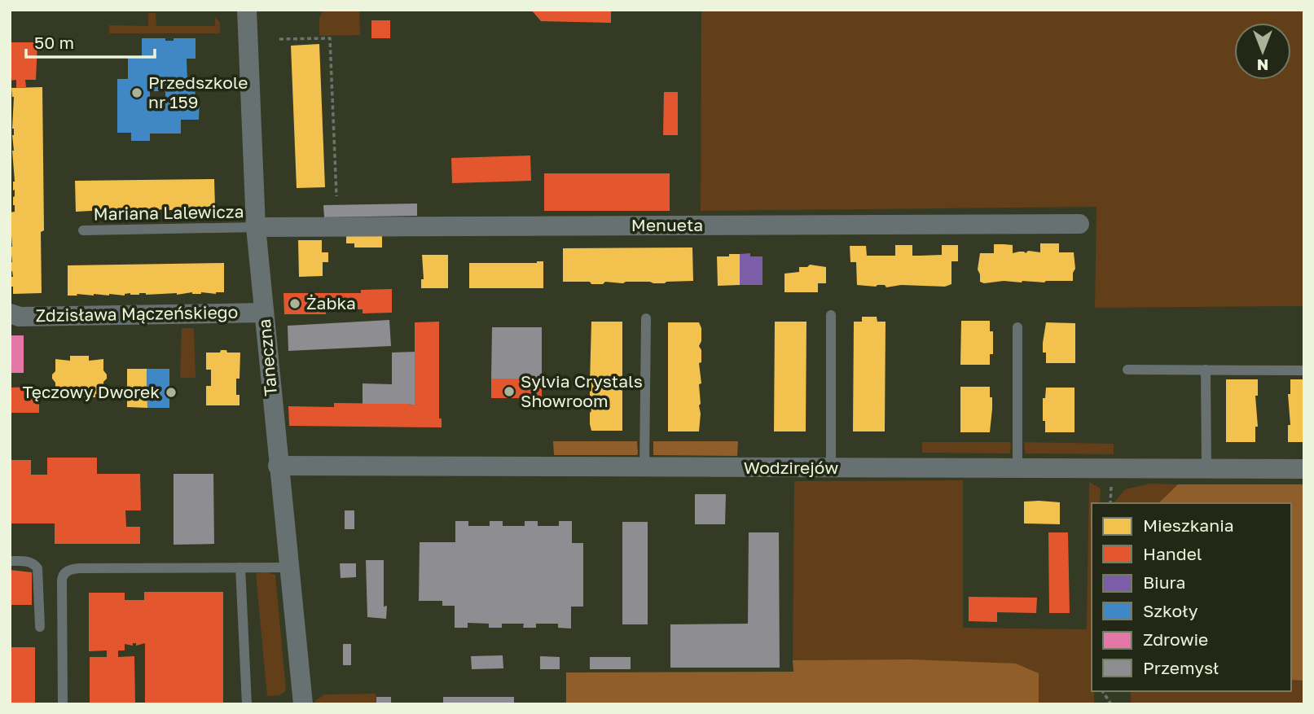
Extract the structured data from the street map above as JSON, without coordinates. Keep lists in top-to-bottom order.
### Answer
{
  "streets": {
    "street": [
      "Menueta",
      "Zdzisława Mączeńskiego",
      "Taneczna",
      "Wodzirejów"
    ],
    "lane": ["Mariana Lalewicza"]
  },
  "crossings": [
    ["Mariana Lalewicza", "Menueta"],
    ["Mariana Lalewicza", "Taneczna"],
    ["Menueta", "Taneczna"],
    ["Zdzisława Mączeńskiego", "Taneczna"],
    ["Taneczna", "Wodzirejów"]
  ],
  "places": [
    "Przedszkole nr 159",
    "Żabka",
    "Sylvia Crystals Showroom",
    "Tęczowy Dworek"
  ],
  "legend": [
    "Mieszkania",
    "Handel",
    "Biura",
    "Szkoły",
    "Zdrowie",
    "Przemysł"
  ],
  "scale_bar": "50 m",
  "north": "bottom"
}
